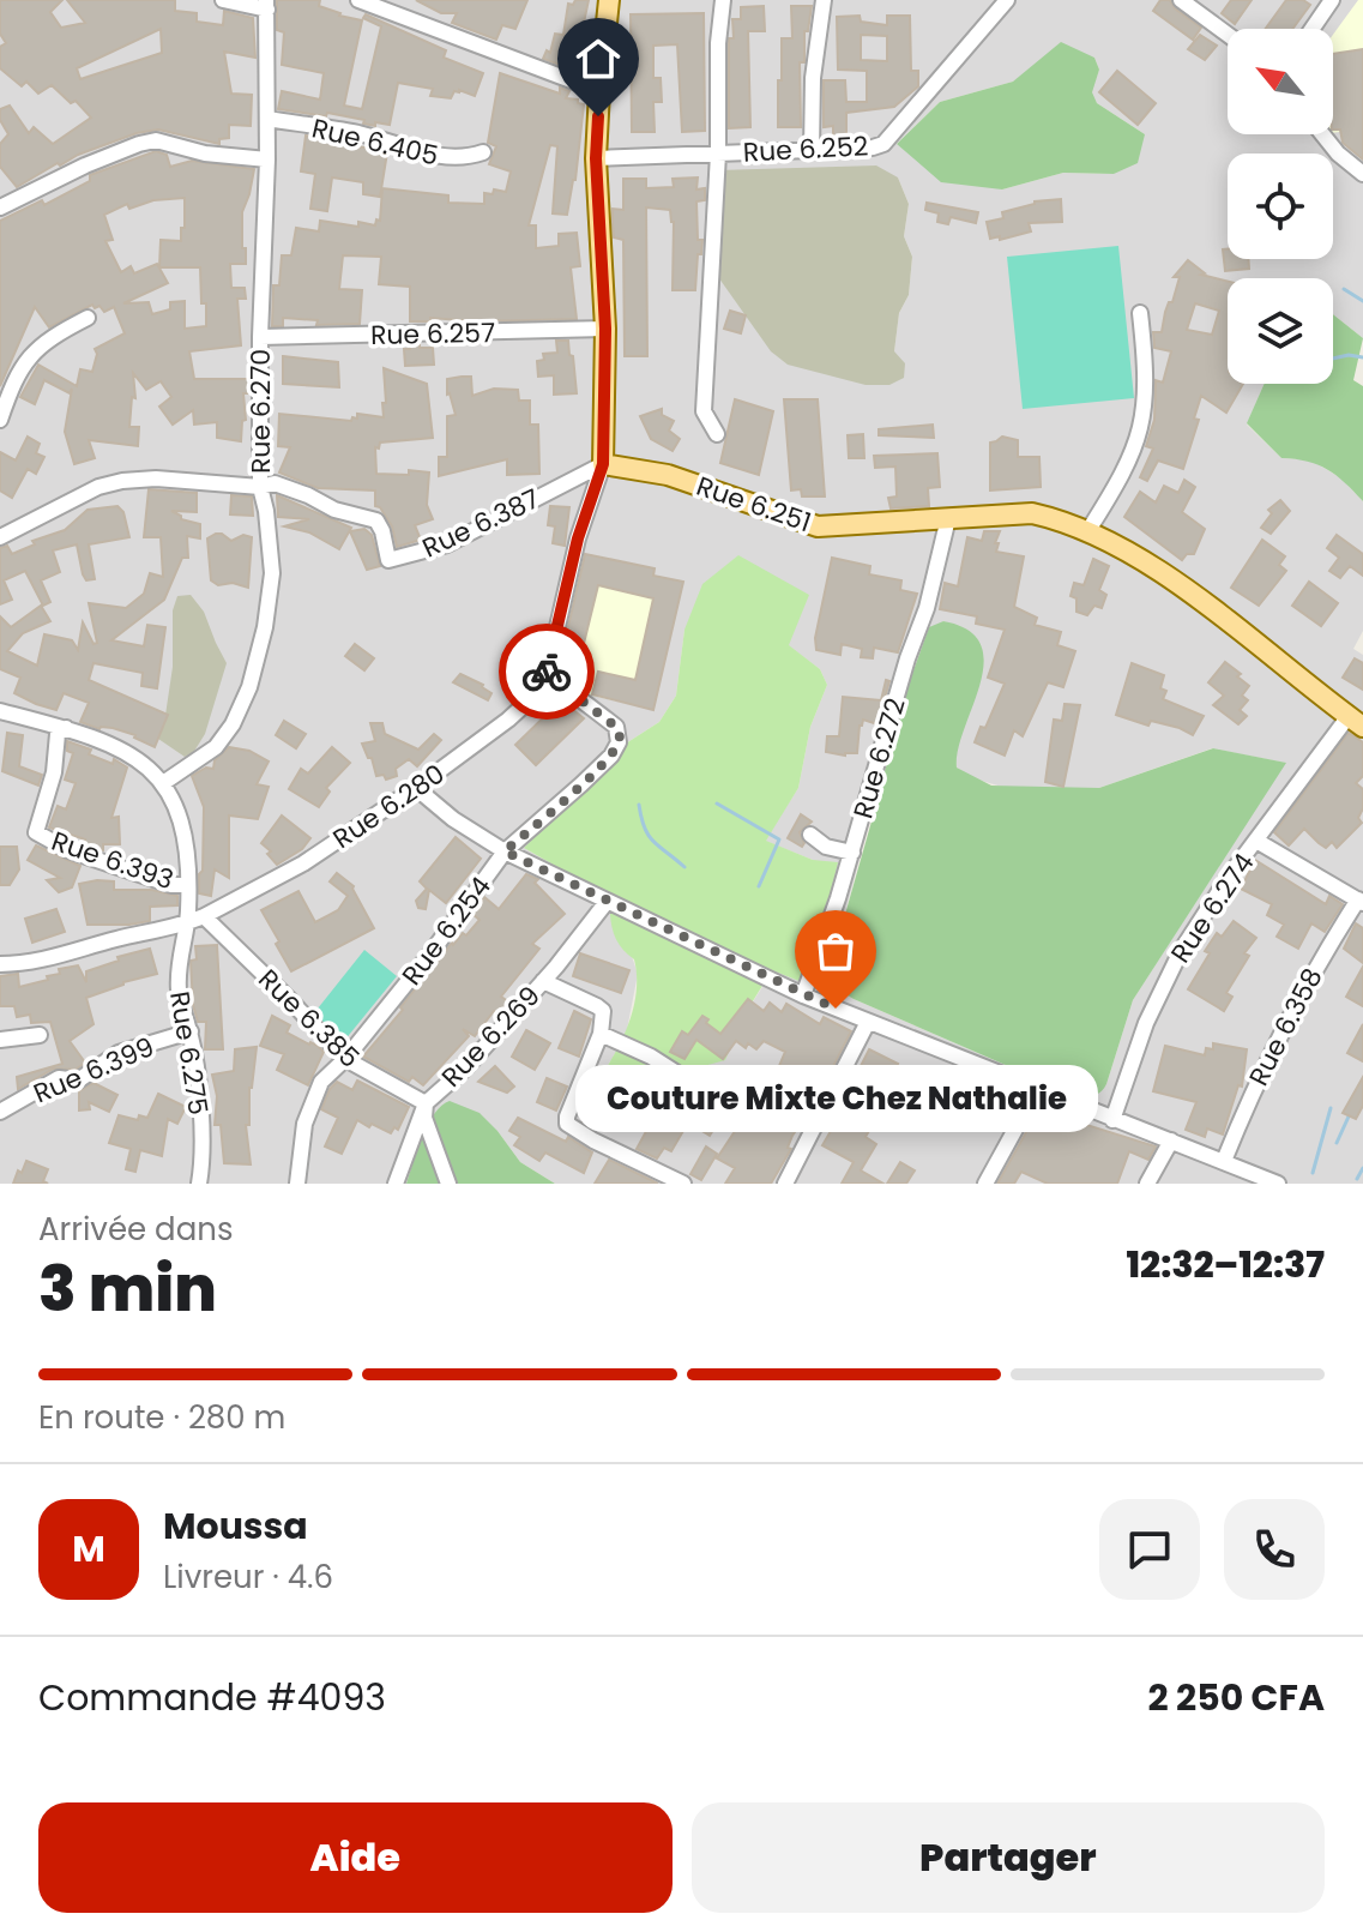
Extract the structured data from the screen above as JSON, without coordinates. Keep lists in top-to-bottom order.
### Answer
{
  "streets": {
    "main road": ["Rue 6.251"],
    "street": [
      "Rue 6.405",
      "Rue 6.252",
      "Rue 6.257",
      "Rue 6.270",
      "Rue 6.387",
      "Rue 6.272",
      "Rue 6.280",
      "Rue 6.393",
      "Rue 6.274",
      "Rue 6.254",
      "Rue 6.385",
      "Rue 6.358",
      "Rue 6.269",
      "Rue 6.275",
      "Rue 6.399"
    ]
  },
  "crossings": [
    ["Rue 6.405", "Rue 6.270"],
    ["Rue 6.257", "Rue 6.270"],
    ["Rue 6.270", "Rue 6.387"],
    ["Rue 6.270", "Rue 6.275"],
    ["Rue 6.251", "Rue 6.387"],
    ["Rue 6.251", "Rue 6.272"],
    ["Rue 6.251", "Rue 6.280"],
    ["Rue 6.251", "Rue 6.274"],
    ["Rue 6.387", "Rue 6.280"],
    ["Rue 6.280", "Rue 6.254"],
    ["Rue 6.280", "Rue 6.385"],
    ["Rue 6.280", "Rue 6.275"],
    ["Rue 6.393", "Rue 6.275"],
    ["Rue 6.254", "Rue 6.385"],
    ["Rue 6.385", "Rue 6.269"],
    ["Rue 6.275", "Rue 6.399"]
  ],
  "places": ["Couture Mixte Chez Nathalie"],
  "north": "top left",
  "page": {
    "bubble": "Couture Mixte Chez Nathalie",
    "heading": ["3 min", "Arrivée dans", "12:32–12:37"],
    "panel": [
      "Moussa",
      "Livreur · 4.6",
      "Commande #4093",
      "2 250 CFA"
    ],
    "bar": "En route · 280 m",
    "round": "M",
    "buttons": ["Aide", "Partager"]
  }
}
